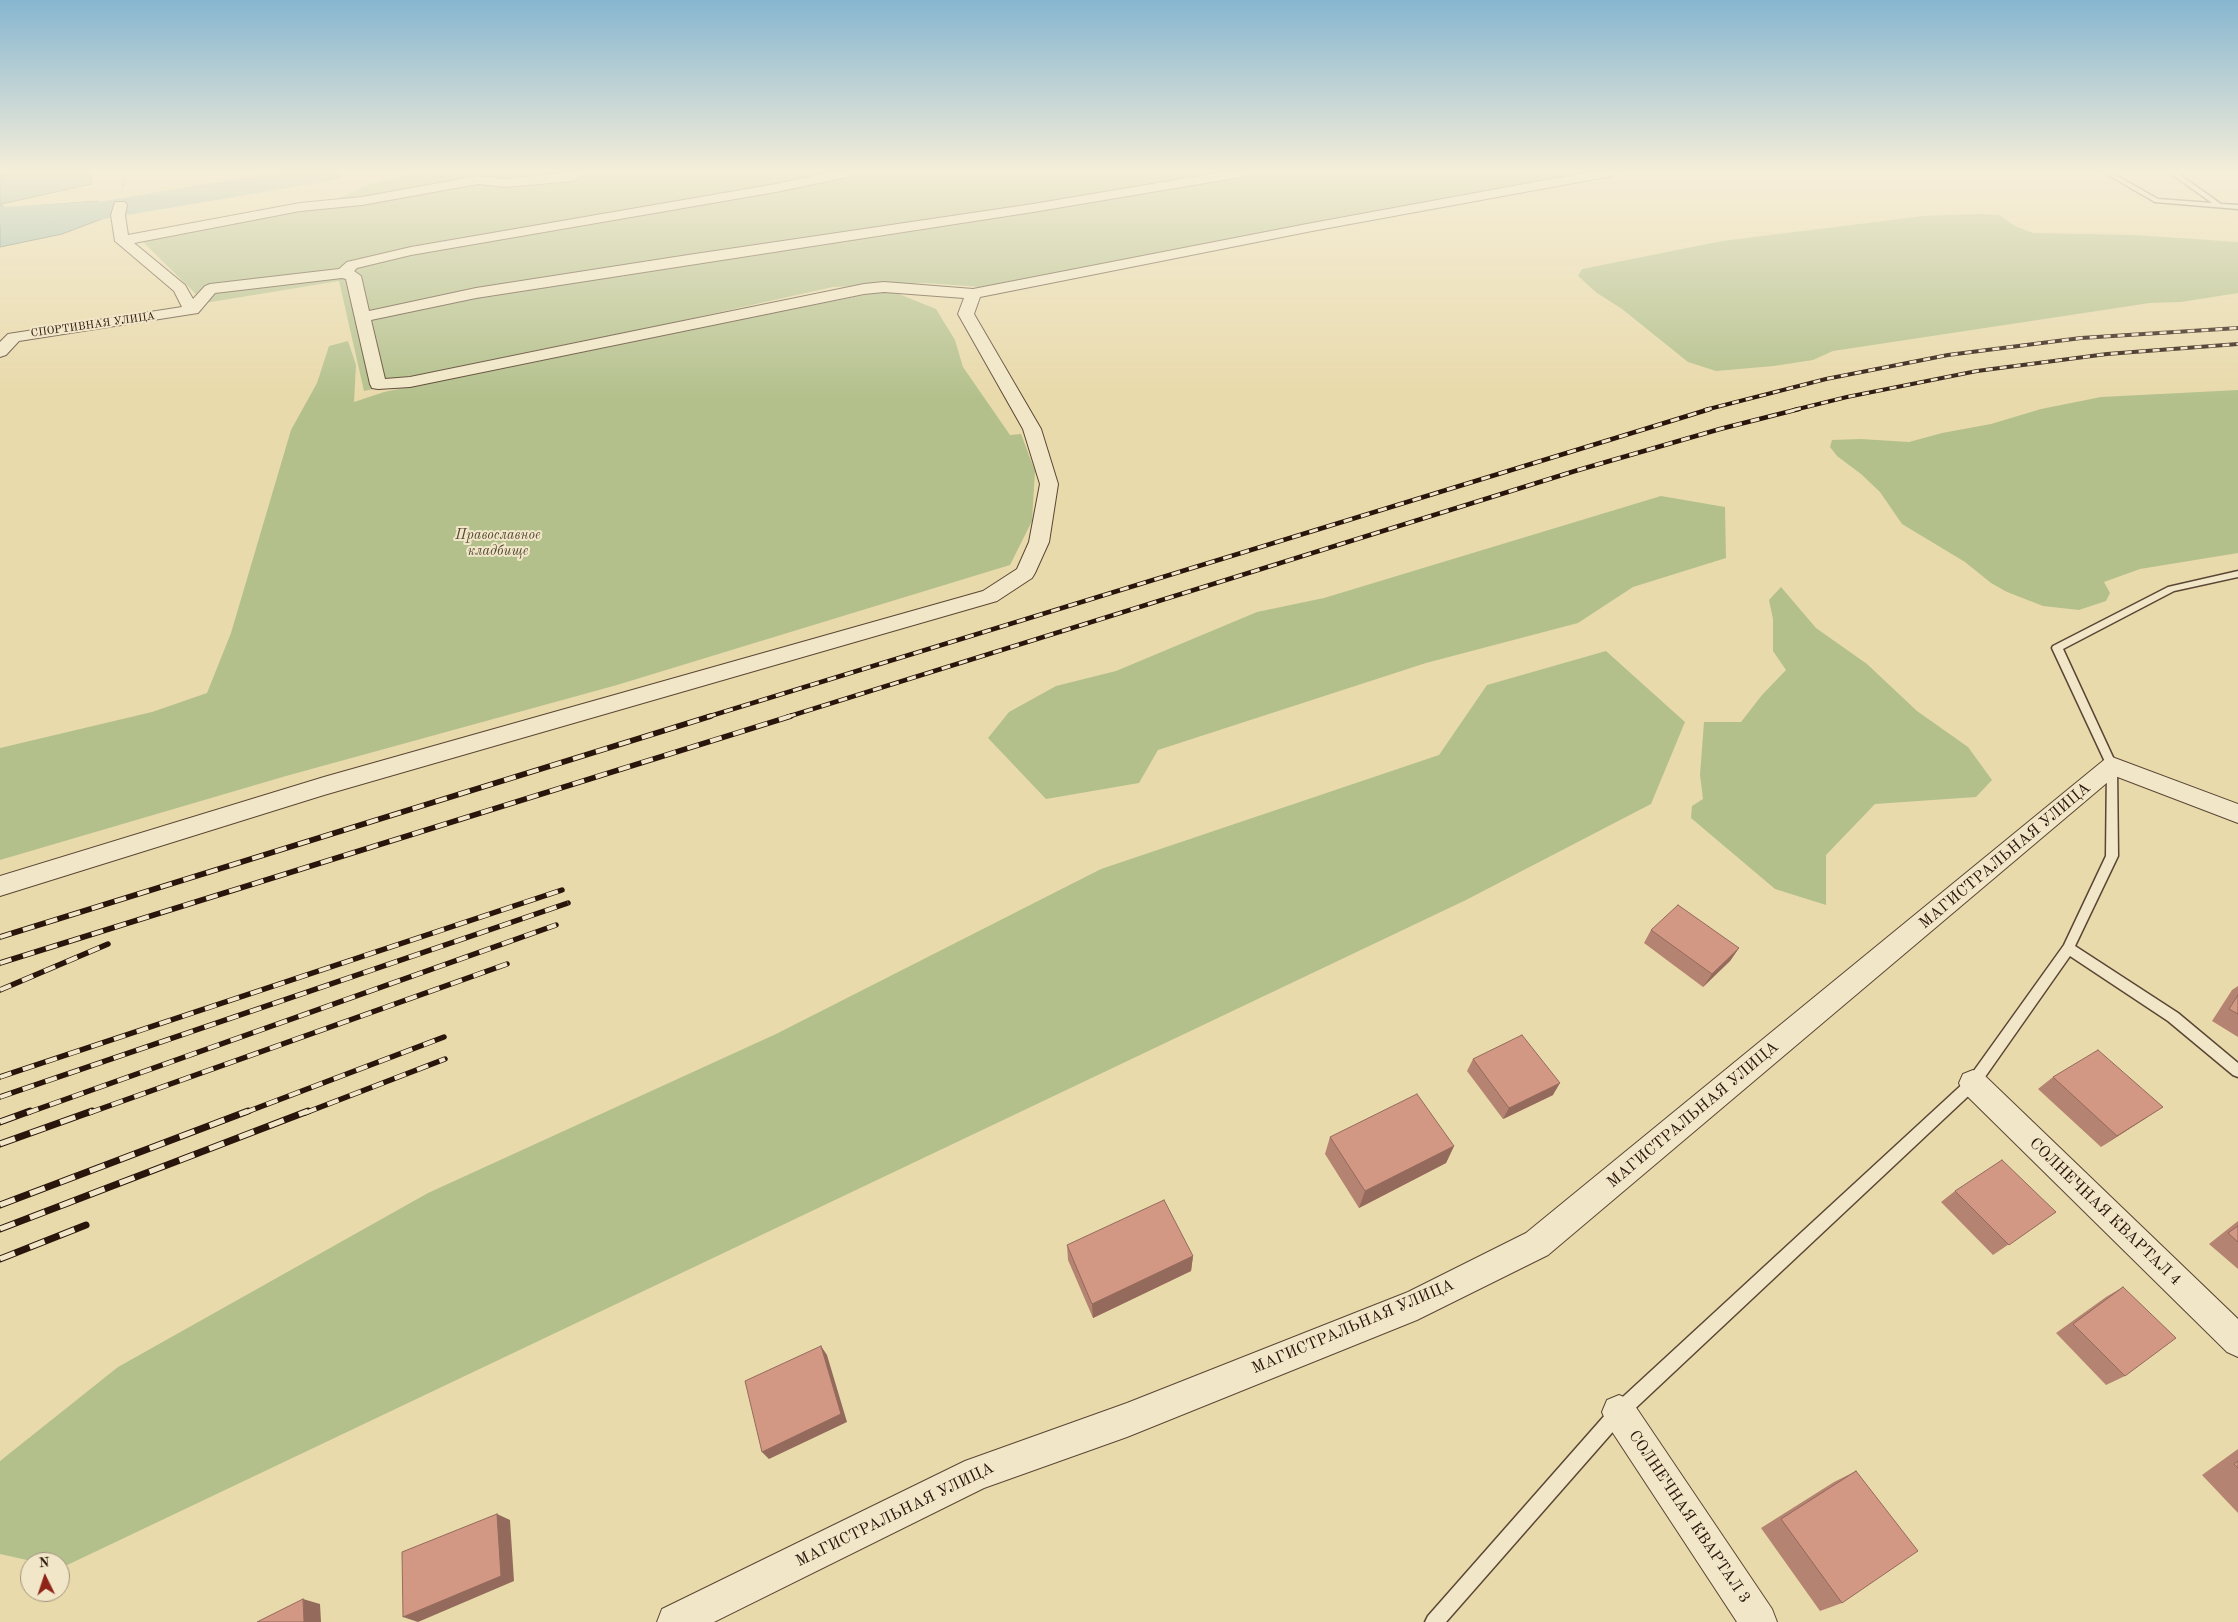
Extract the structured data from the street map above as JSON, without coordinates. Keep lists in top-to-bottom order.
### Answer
{
  "streets": {
    "street": [
      "СПОРТИВНАЯ УЛИЦА",
      "МАГИСТРАЛЬНАЯ УЛИЦА",
      "СОЛНЕЧНАЯ КВАРТАЛ 4",
      "СОЛНЕЧНАЯ КВАРТАЛ 3"
    ]
  },
  "parks": ["Православное кладбище"],
  "north": "top"
}
